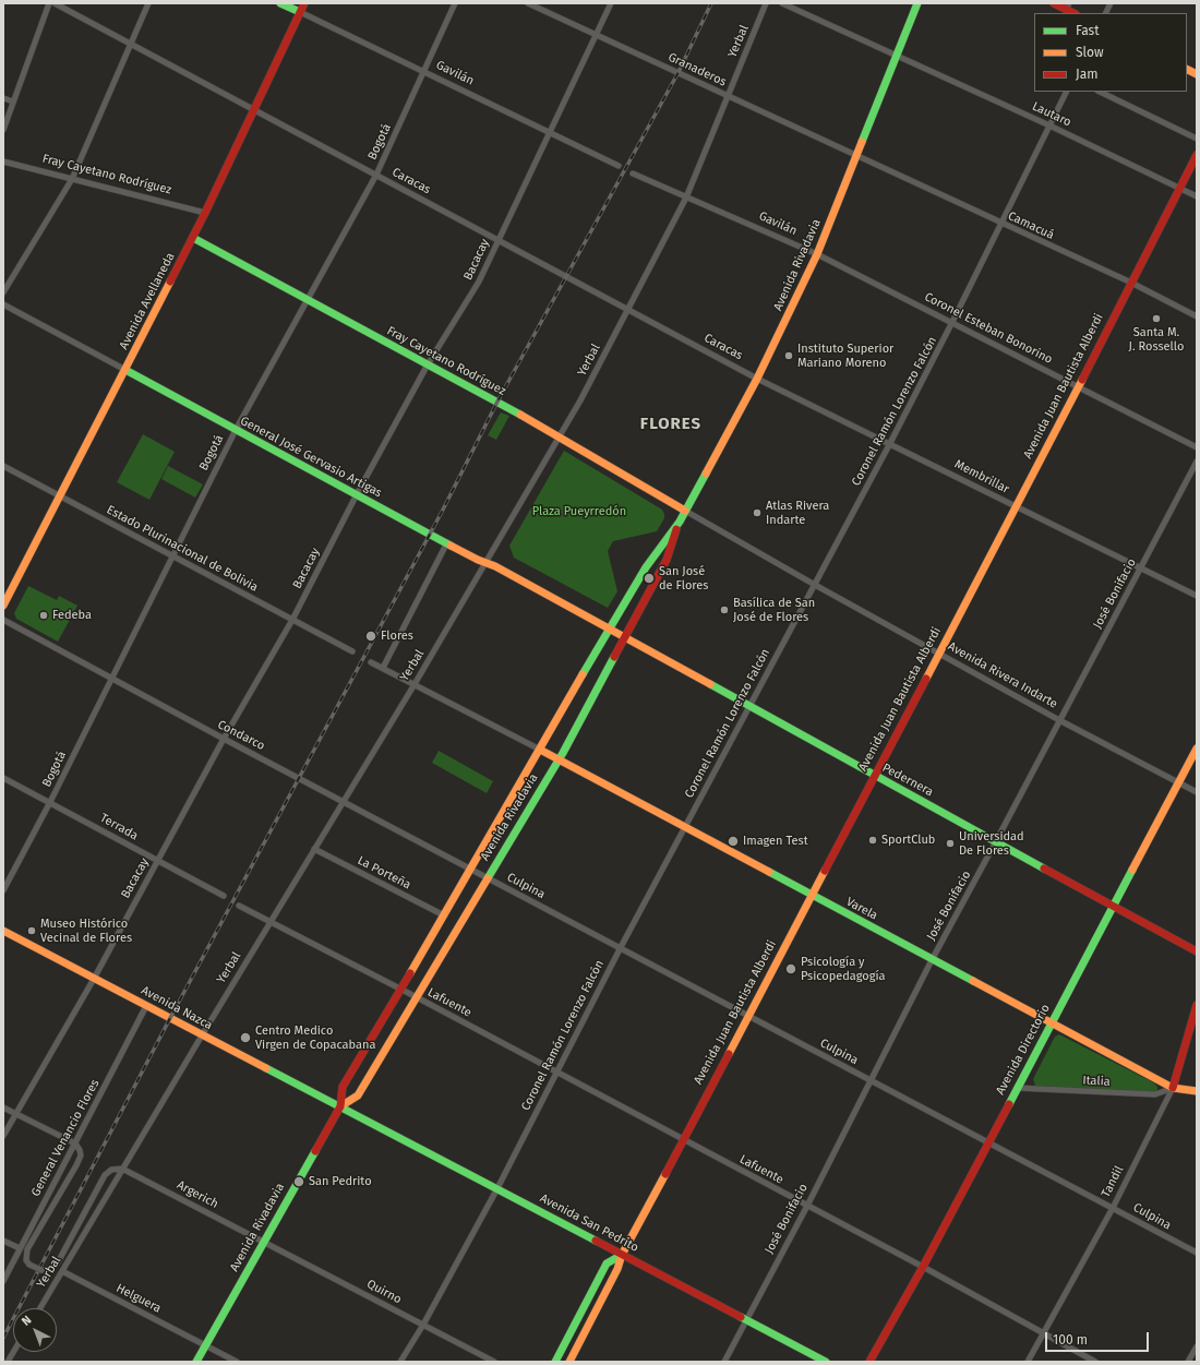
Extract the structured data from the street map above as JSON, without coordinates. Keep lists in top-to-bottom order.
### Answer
{
  "streets": {
    "main road": [
      "Gavilán",
      "Fray Cayetano Rodríguez",
      "Avenida Rivadavia",
      "Avenida Avellaneda",
      "Avenida Juan Bautista Alberdi",
      "General José Gervasio Artigas",
      "Pedernera",
      "Varela",
      "Avenida Nazca",
      "Avenida Directorio",
      "Tandil",
      "Avenida San Pedrito"
    ],
    "street": [
      "Yerbal",
      "Granaderos",
      "Lautaro",
      "Bogotá",
      "Caracas",
      "Camacuá",
      "Bacacay",
      "Coronel Esteban Bonorino",
      "Coronel Ramón Lorenzo Falcón",
      "Membrillar",
      "Estado Plurinacional de Bolivia",
      "José Bonifacio",
      "Avenida Rivera Indarte",
      "Condarco",
      "Terrada",
      "La Porteña",
      "Culpina",
      "Lafuente",
      "Italia",
      "General Venancio Flores",
      "Argerich",
      "Quirno",
      "Helguera"
    ]
  },
  "crossings": [
    ["Yerbal", "Granaderos"],
    ["Yerbal", "Gavilán"],
    ["Yerbal", "Fray Cayetano Rodríguez"],
    ["Yerbal", "Caracas"],
    ["Yerbal", "General José Gervasio Artigas"],
    ["Yerbal", "Condarco"],
    ["Yerbal", "La Porteña"],
    ["Yerbal", "Avenida Nazca"],
    ["Yerbal", "Argerich"],
    ["Yerbal", "Helguera"],
    ["Granaderos", "Camacuá"],
    ["Granaderos", "Bacacay"],
    ["Granaderos", "Avenida Rivadavia"],
    ["Gavilán", "Bogotá"],
    ["Gavilán", "Bacacay"],
    ["Gavilán", "Avenida Rivadavia"],
    ["Gavilán", "Avenida Avellaneda"],
    ["Gavilán", "Coronel Esteban Bonorino"],
    ["Lautaro", "Avenida Rivadavia"],
    ["Lautaro", "Avenida Juan Bautista Alberdi"],
    ["Lautaro", "Coronel Ramón Lorenzo Falcón"],
    ["Bogotá", "Fray Cayetano Rodríguez"],
    ["Bogotá", "Caracas"],
    ["Bogotá", "General José Gervasio Artigas"],
    ["Bogotá", "Estado Plurinacional de Bolivia"],
    ["Bogotá", "Condarco"],
    ["Bogotá", "Terrada"],
    ["Fray Cayetano Rodríguez", "Bacacay"],
    ["Fray Cayetano Rodríguez", "Avenida Rivadavia"],
    ["Fray Cayetano Rodríguez", "Avenida Avellaneda"],
    ["Fray Cayetano Rodríguez", "Avenida Rivera Indarte"],
    ["Caracas", "Bacacay"],
    ["Caracas", "Avenida Rivadavia"],
    ["Caracas", "Avenida Avellaneda"],
    ["Caracas", "Membrillar"],
    ["Camacuá", "Avenida Rivadavia"],
    ["Camacuá", "Avenida Juan Bautista Alberdi"],
    ["Camacuá", "Coronel Ramón Lorenzo Falcón"],
    ["Bacacay", "General José Gervasio Artigas"],
    ["Bacacay", "Estado Plurinacional de Bolivia"],
    ["Bacacay", "Condarco"],
    ["Bacacay", "Terrada"],
    ["Bacacay", "Avenida Nazca"],
    ["Avenida Rivadavia", "Coronel Esteban Bonorino"],
    ["Avenida Rivadavia", "General José Gervasio Artigas"],
    ["Avenida Rivadavia", "Membrillar"],
    ["Avenida Rivadavia", "Avenida Rivera Indarte"],
    ["Avenida Rivadavia", "Condarco"],
    ["Avenida Rivadavia", "Pedernera"],
    ["Avenida Rivadavia", "La Porteña"],
    ["Avenida Rivadavia", "Culpina"],
    ["Avenida Rivadavia", "Varela"],
    ["Avenida Rivadavia", "Lafuente"],
    ["Avenida Rivadavia", "Avenida Nazca"],
    ["Avenida Rivadavia", "Argerich"],
    ["Avenida Rivadavia", "Avenida San Pedrito"],
    ["Avenida Rivadavia", "Quirno"],
    ["Avenida Rivadavia", "Helguera"],
    ["Avenida Avellaneda", "General José Gervasio Artigas"],
    ["Avenida Avellaneda", "Estado Plurinacional de Bolivia"],
    ["Coronel Esteban Bonorino", "Avenida Juan Bautista Alberdi"],
    ["Coronel Esteban Bonorino", "Coronel Ramón Lorenzo Falcón"],
    ["Avenida Juan Bautista Alberdi", "Membrillar"],
    ["Avenida Juan Bautista Alberdi", "Avenida Rivera Indarte"],
    ["Avenida Juan Bautista Alberdi", "Pedernera"],
    ["Avenida Juan Bautista Alberdi", "Culpina"],
    ["Avenida Juan Bautista Alberdi", "Varela"],
    ["Avenida Juan Bautista Alberdi", "Lafuente"],
    ["Avenida Juan Bautista Alberdi", "Avenida San Pedrito"],
    ["Coronel Ramón Lorenzo Falcón", "Membrillar"],
    ["Coronel Ramón Lorenzo Falcón", "Avenida Rivera Indarte"],
    ["Coronel Ramón Lorenzo Falcón", "Pedernera"],
    ["Coronel Ramón Lorenzo Falcón", "Culpina"],
    ["Coronel Ramón Lorenzo Falcón", "Varela"],
    ["Coronel Ramón Lorenzo Falcón", "Lafuente"],
    ["Coronel Ramón Lorenzo Falcón", "Avenida San Pedrito"],
    ["Coronel Ramón Lorenzo Falcón", "Quirno"],
    ["General José Gervasio Artigas", "Pedernera"],
    ["Membrillar", "José Bonifacio"],
    ["José Bonifacio", "Avenida Rivera Indarte"],
    ["José Bonifacio", "Pedernera"],
    ["José Bonifacio", "Culpina"],
    ["José Bonifacio", "Varela"],
    ["José Bonifacio", "Lafuente"],
    ["José Bonifacio", "Avenida San Pedrito"],
    ["Avenida Rivera Indarte", "Avenida Directorio"],
    ["Condarco", "Culpina"],
    ["Pedernera", "Avenida Directorio"],
    ["Culpina", "Avenida Directorio"],
    ["Culpina", "Tandil"],
    ["Varela", "Avenida Directorio"],
    ["Varela", "Italia"],
    ["Varela", "Tandil"],
    ["Lafuente", "Avenida Directorio"],
    ["Lafuente", "Tandil"],
    ["Avenida Nazca", "General Venancio Flores"],
    ["Avenida Nazca", "Avenida San Pedrito"],
    ["Avenida Directorio", "Italia"],
    ["Italia", "Tandil"],
    ["Argerich", "Quirno"]
  ],
  "districts": ["FLORES"],
  "parks": ["Plaza Pueyrredón"],
  "places": [
    "Santa M. J. Rossello",
    "Instituto Superior Mariano Moreno",
    "Atlas Rivera Indarte",
    "San José de Flores",
    "Basílica de San José de Flores",
    "Fedeba",
    "Flores",
    "SportClub",
    "Imagen Test",
    "Universidad De Flores",
    "Museo Histórico Vecinal de Flores",
    "Psicología y Psicopedagogía",
    "Centro Medico Virgen de Copacabana",
    "San Pedrito"
  ],
  "legend": ["Fast", "Slow", "Jam"],
  "scale_bar": "100 m",
  "north": "top left"
}
